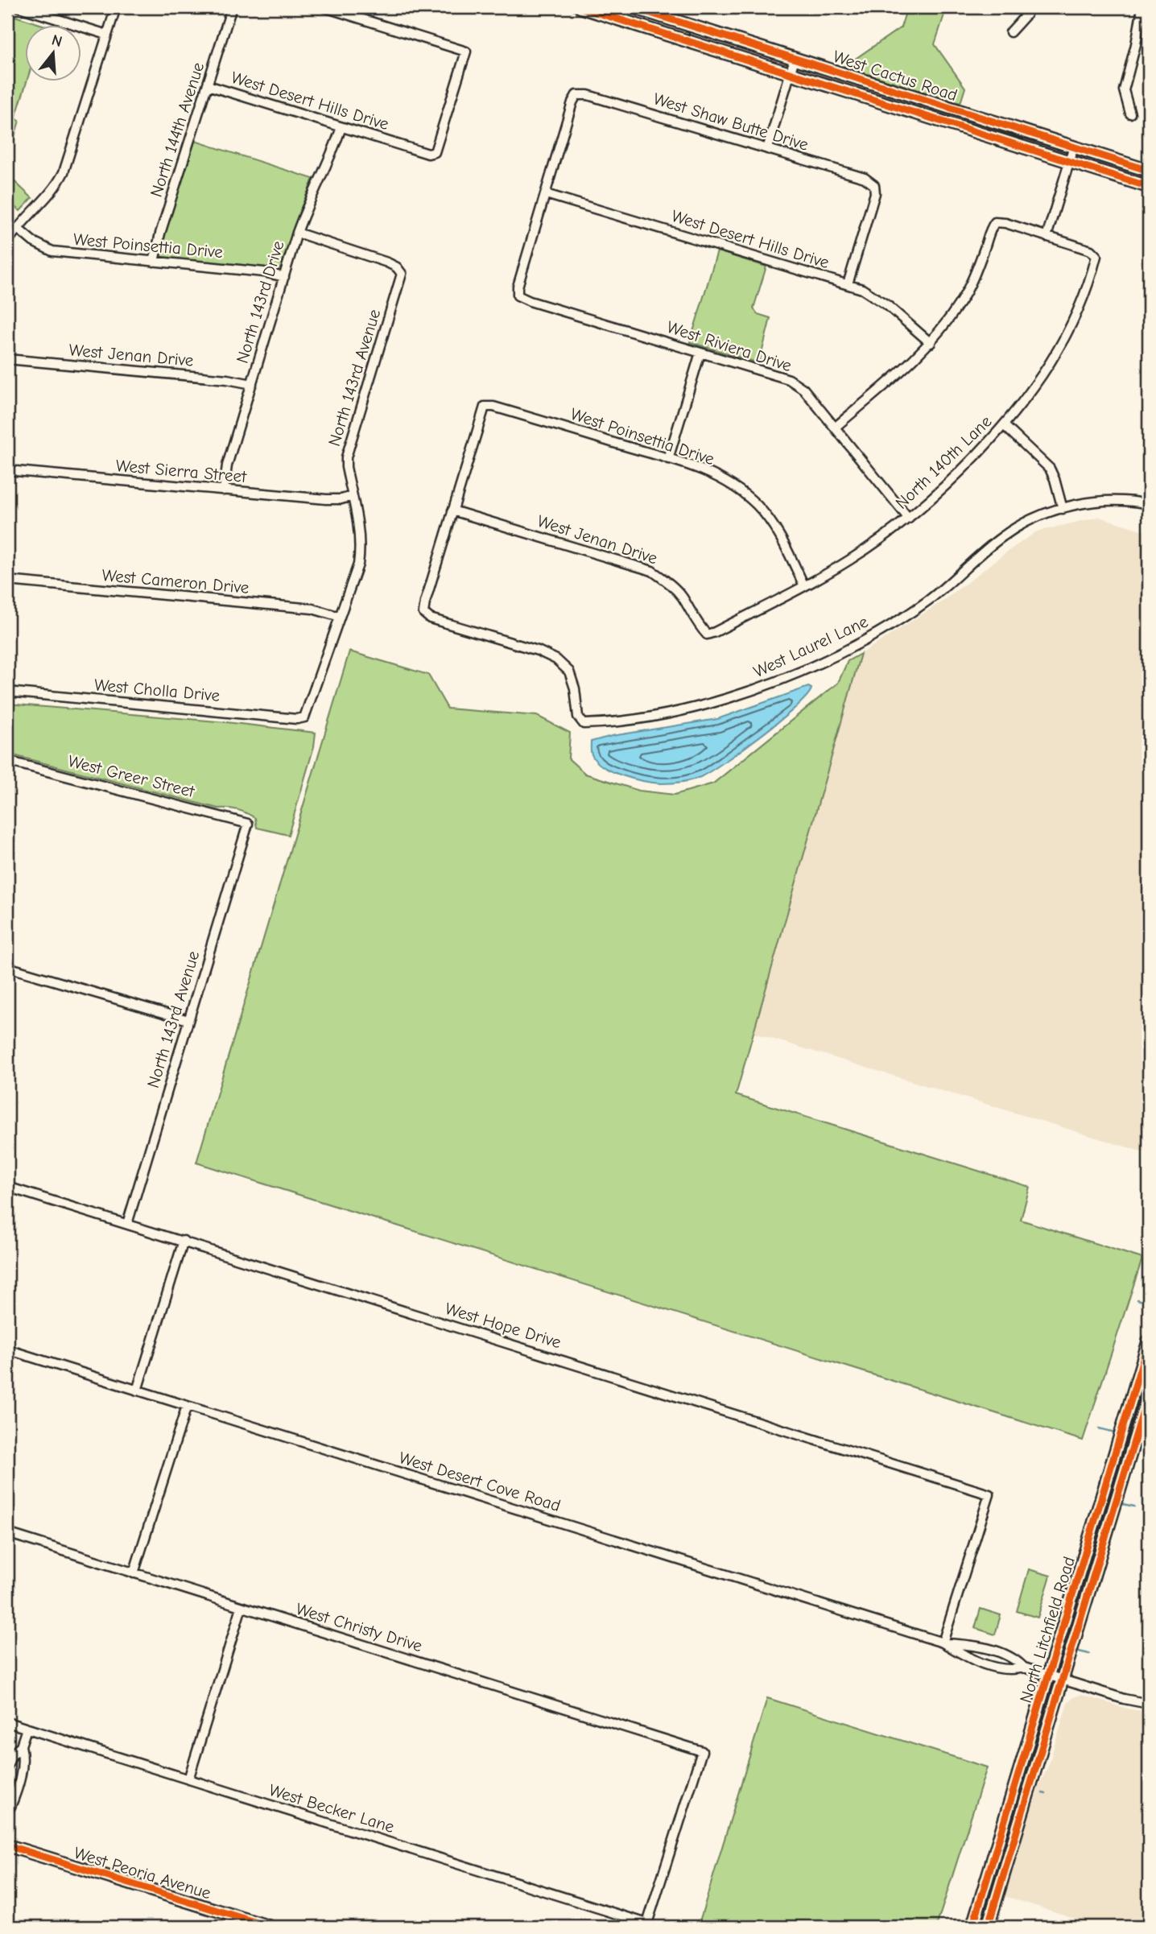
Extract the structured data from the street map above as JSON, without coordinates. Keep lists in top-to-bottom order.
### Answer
{
  "streets": {
    "main road": ["West Cactus Road", "North Litchfield Road", "West Peoria Avenue"],
    "street": [
      "West Desert Hills Drive",
      "West Shaw Butte Drive",
      "North 144th Avenue",
      "West Poinsettia Drive",
      "North 143rd Drive",
      "West Riviera Drive",
      "West Jenan Drive",
      "North 143rd Avenue",
      "North 140th Lane",
      "West Sierra Street",
      "West Cameron Drive",
      "West Laurel Lane",
      "West Cholla Drive",
      "West Greer Street",
      "West Hope Drive",
      "West Desert Cove Road",
      "West Christy Drive",
      "West Becker Lane"
    ]
  },
  "crossings": [
    ["West Desert Hills Drive", "West Shaw Butte Drive"],
    ["West Desert Hills Drive", "North 144th Avenue"],
    ["West Desert Hills Drive", "North 143rd Drive"],
    ["West Desert Hills Drive", "West Riviera Drive"],
    ["West Shaw Butte Drive", "West Riviera Drive"],
    ["North 144th Avenue", "West Poinsettia Drive"],
    ["West Poinsettia Drive", "North 143rd Drive"],
    ["West Poinsettia Drive", "West Jenan Drive"],
    ["West Poinsettia Drive", "North 140th Lane"],
    ["West Poinsettia Drive", "West Laurel Lane"],
    ["North 143rd Drive", "West Jenan Drive"],
    ["North 143rd Drive", "North 143rd Avenue"],
    ["North 143rd Drive", "West Sierra Street"],
    ["West Riviera Drive", "North 140th Lane"],
    ["West Jenan Drive", "North 140th Lane"],
    ["West Jenan Drive", "West Laurel Lane"],
    ["North 143rd Avenue", "West Sierra Street"],
    ["North 143rd Avenue", "West Cameron Drive"],
    ["North 143rd Avenue", "West Cholla Drive"],
    ["North 143rd Avenue", "West Greer Street"],
    ["North 143rd Avenue", "West Hope Drive"],
    ["West Hope Drive", "West Desert Cove Road"],
    ["West Desert Cove Road", "North Litchfield Road"],
    ["West Christy Drive", "West Becker Lane"]
  ],
  "north": "top"
}
